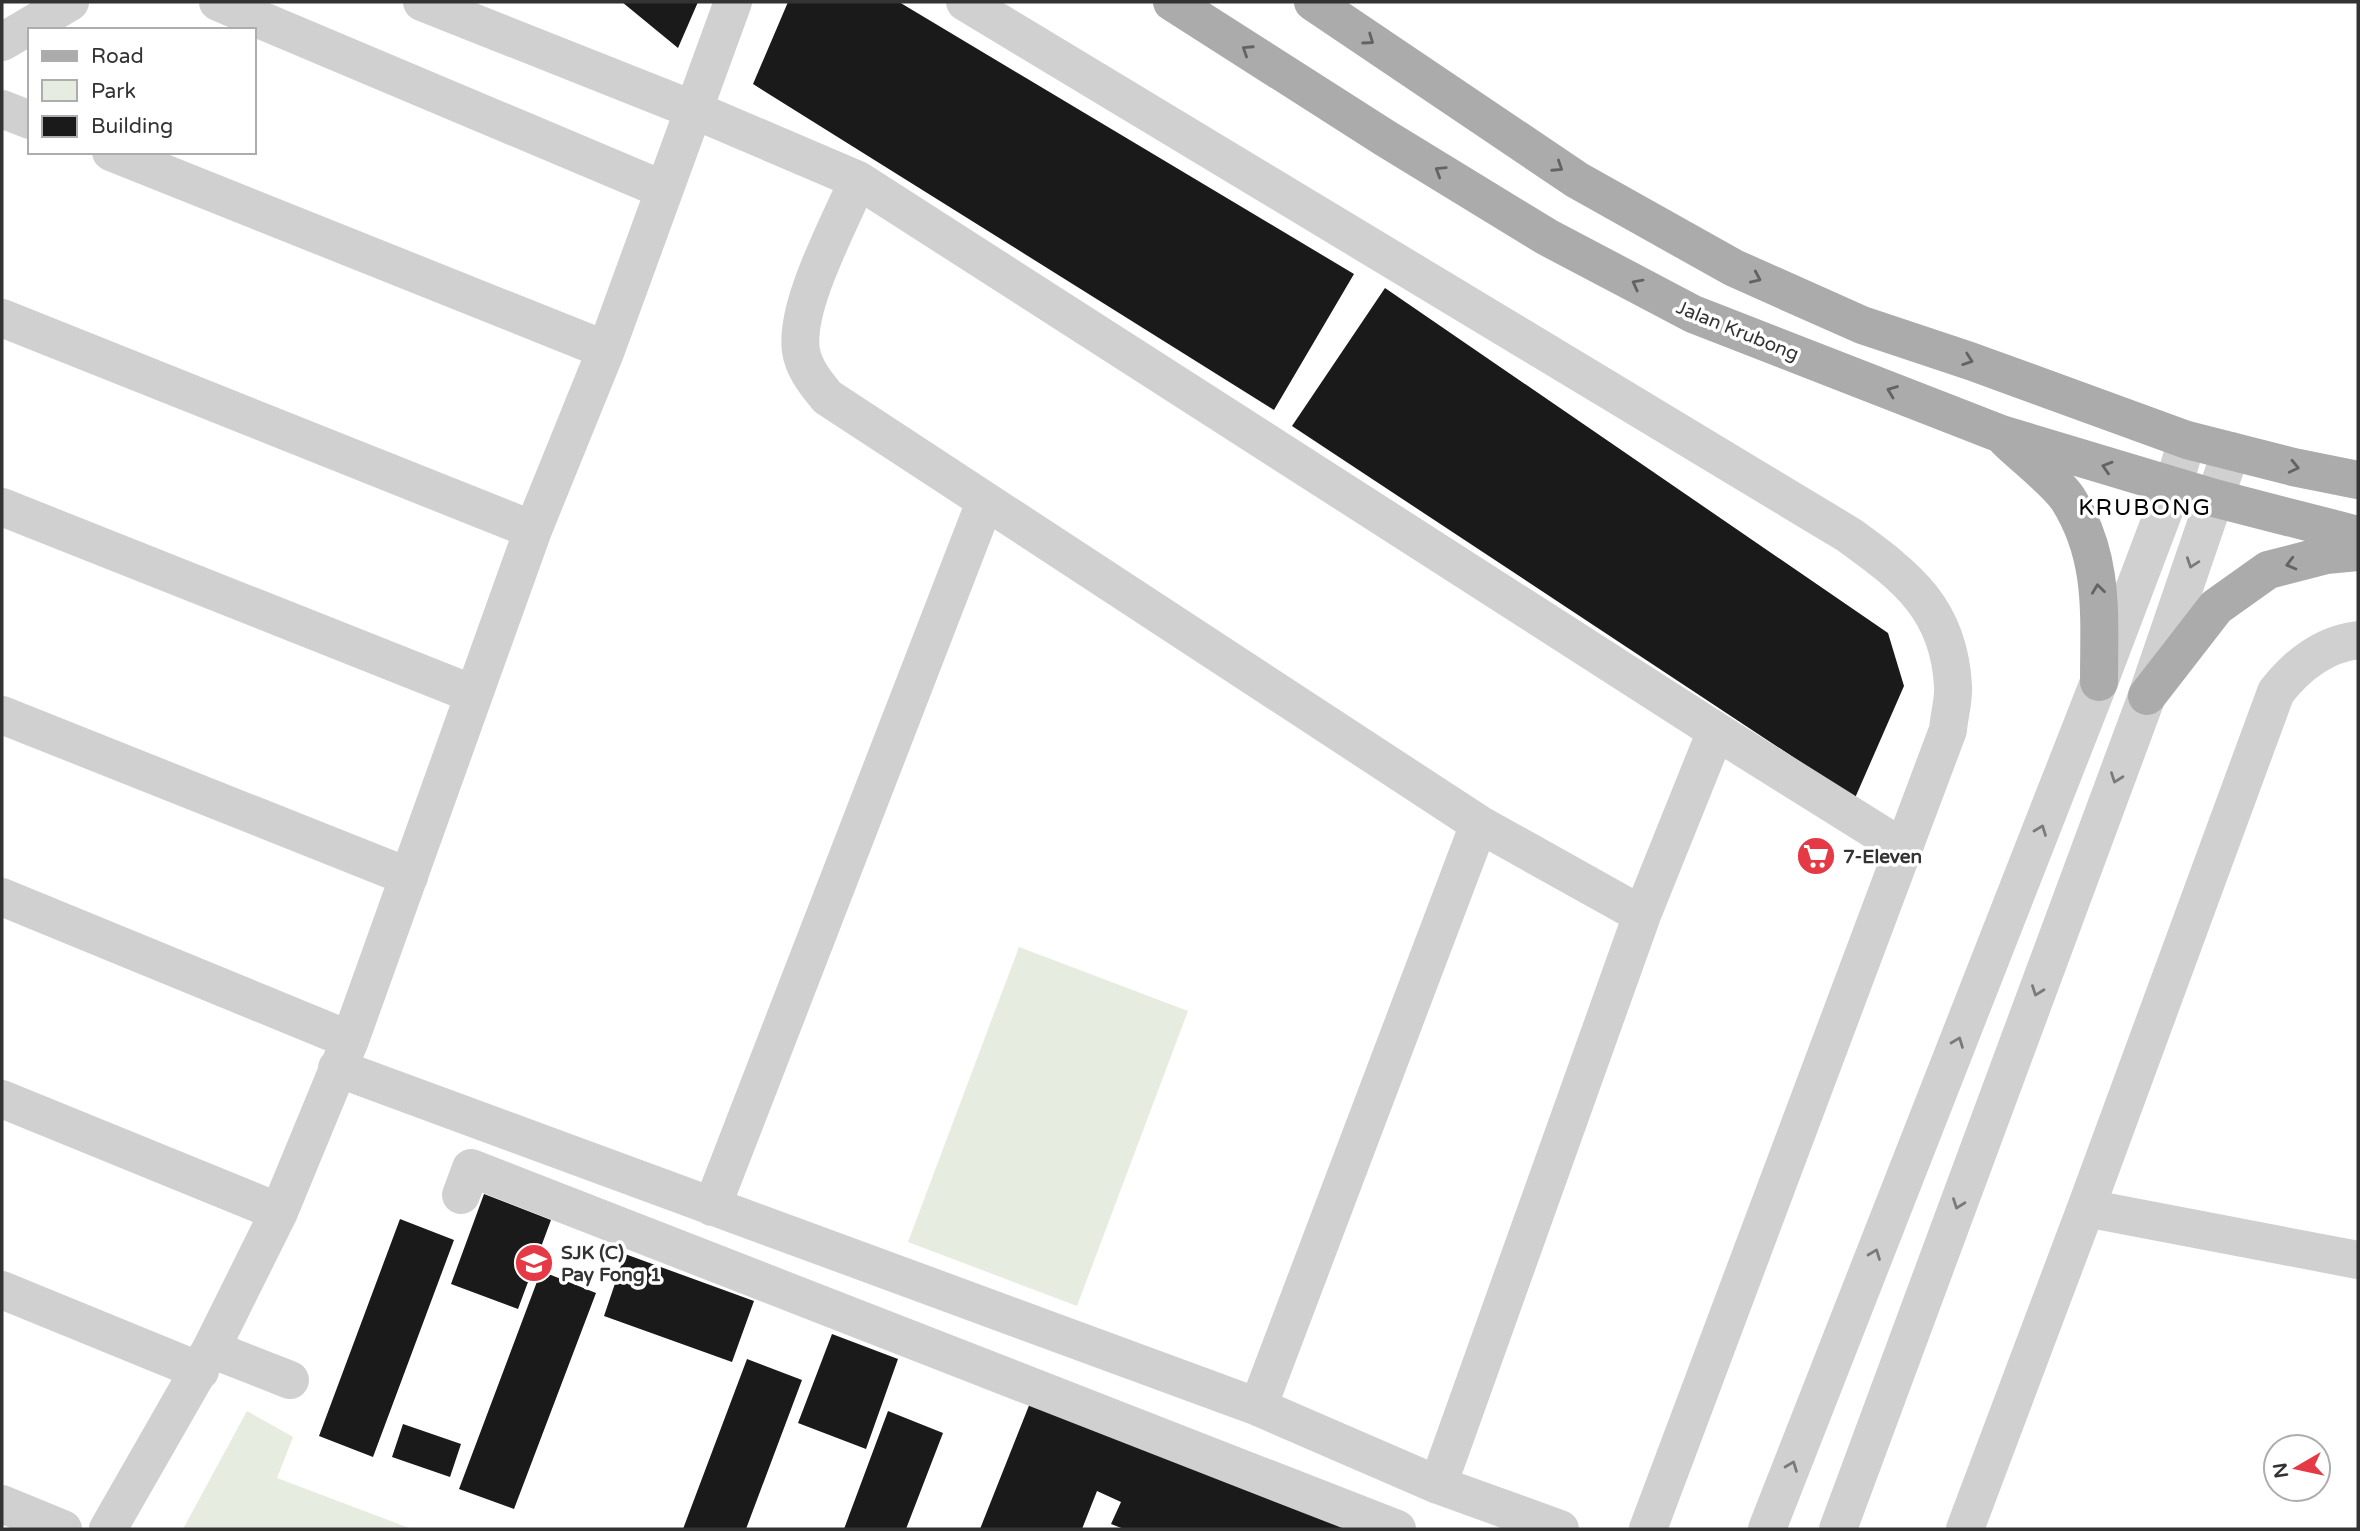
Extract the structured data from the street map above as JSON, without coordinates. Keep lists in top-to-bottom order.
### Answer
{
  "streets": {
    "main road": ["Jalan Krubong"]
  },
  "districts": ["KRUBONG"],
  "places": {
    "supermarket": ["7-Eleven"],
    "school or university": ["SJK (C) Pay Fong 1"]
  },
  "legend": ["Road", "Park", "Building"],
  "north": "left"
}
